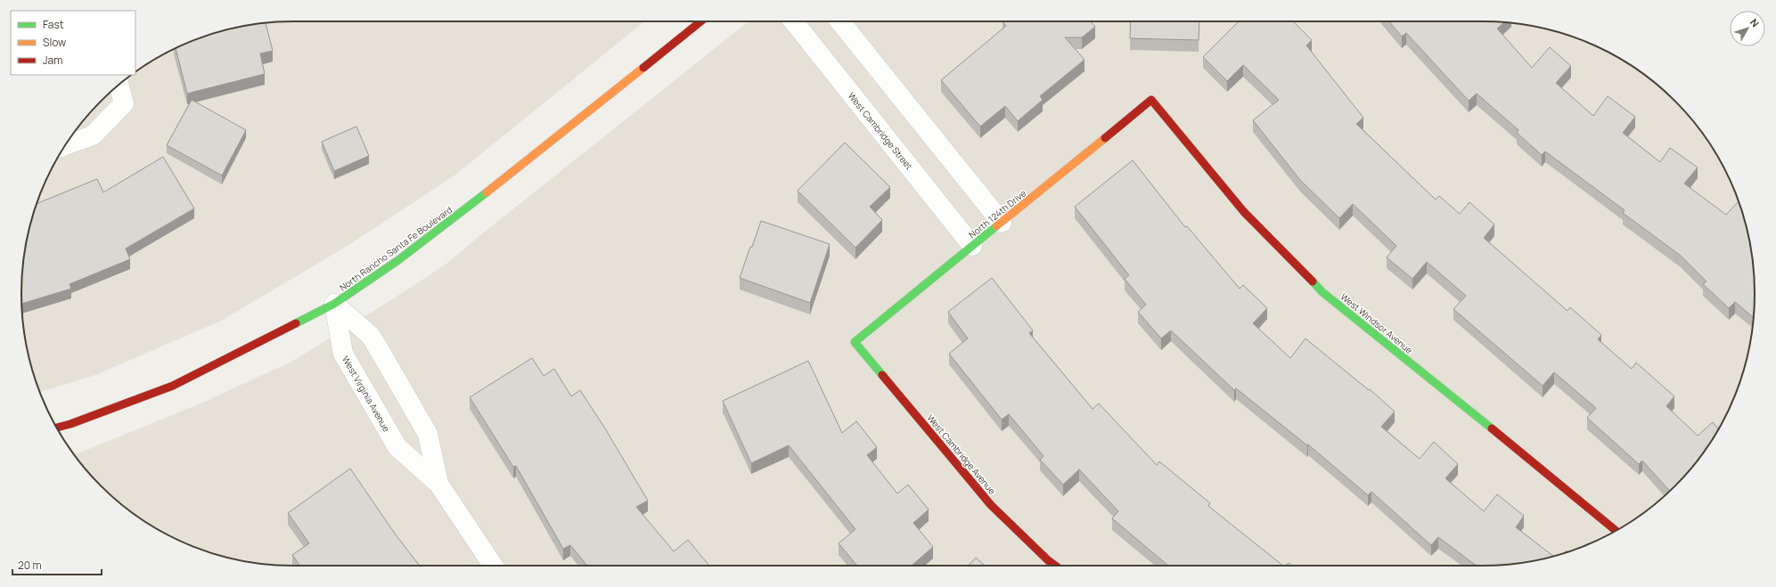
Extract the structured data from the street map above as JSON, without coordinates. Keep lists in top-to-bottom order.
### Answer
{
  "streets": {
    "street": [
      "West Cambridge Street",
      "North 124th Drive",
      "North Rancho Santa Fe Boulevard",
      "West Windsor Avenue",
      "West Virginia Avenue",
      "West Cambridge Avenue"
    ]
  },
  "crossings": [
    ["West Cambridge Street", "North 124th Drive"],
    ["North 124th Drive", "West Windsor Avenue"],
    ["North 124th Drive", "West Cambridge Avenue"],
    ["North Rancho Santa Fe Boulevard", "West Virginia Avenue"]
  ],
  "legend": ["Fast", "Slow", "Jam"],
  "scale_bar": "20 m",
  "north": "top right"
}
